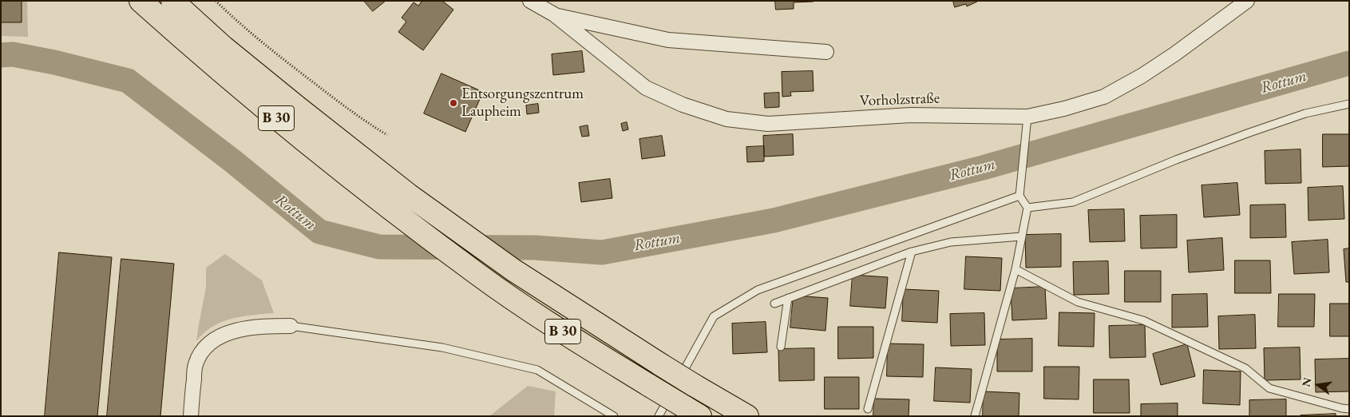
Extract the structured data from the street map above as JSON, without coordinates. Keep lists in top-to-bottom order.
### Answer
{
  "streets": {
    "highway": ["B 30"],
    "street": ["Vorholzstraße"]
  },
  "water": ["Rottum"],
  "places": ["Entsorgungszentrum Laupheim"],
  "north": "left"
}
